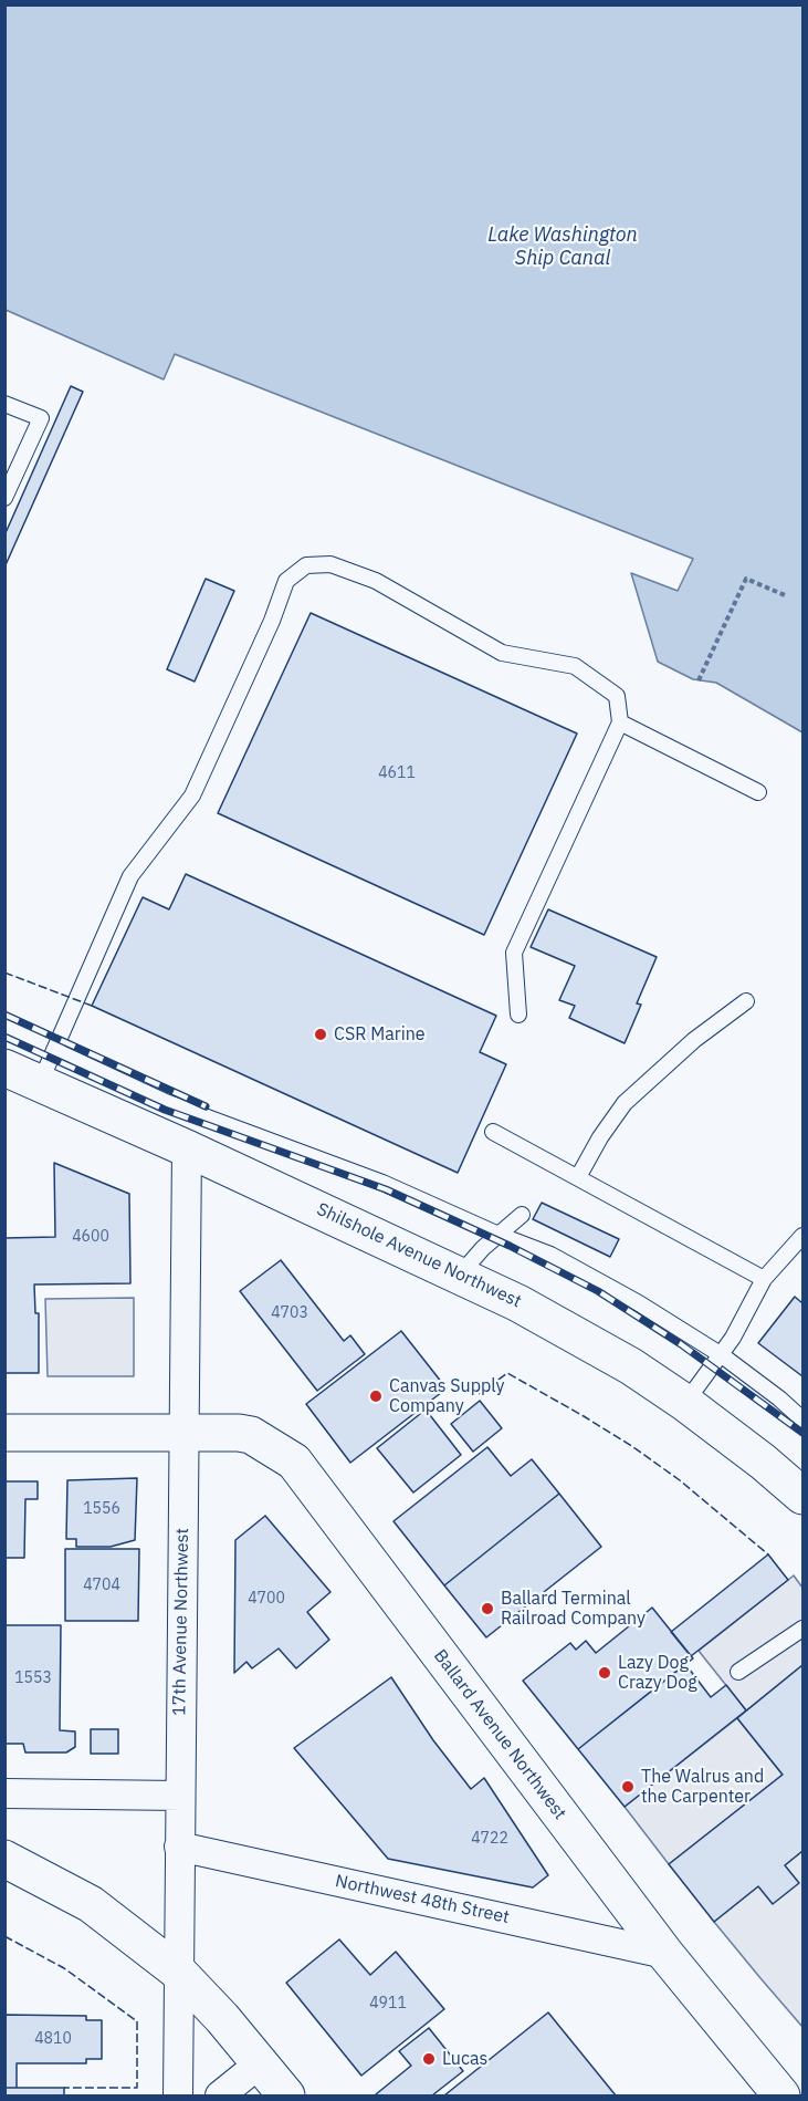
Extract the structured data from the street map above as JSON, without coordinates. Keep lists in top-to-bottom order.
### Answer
{
  "streets": {
    "street": [
      "Shilshole Avenue Northwest",
      "17th Avenue Northwest",
      "Ballard Avenue Northwest",
      "Northwest 48th Street"
    ]
  },
  "crossings": [
    ["Shilshole Avenue Northwest", "17th Avenue Northwest"],
    ["17th Avenue Northwest", "Ballard Avenue Northwest"],
    ["17th Avenue Northwest", "Northwest 48th Street"],
    ["Ballard Avenue Northwest", "Northwest 48th Street"]
  ],
  "water": ["Lake Washington Ship Canal"],
  "places": [
    "CSR Marine",
    "Canvas Supply Company",
    "Ballard Terminal Railroad Company",
    "Lazy Dog Crazy Dog",
    "The Walrus and the Carpenter",
    "Lucas"
  ],
  "house_numbers": [
    "4611",
    "4600",
    "4703",
    "1556",
    "4704",
    "4700",
    "1553",
    "4722",
    "4911",
    "4810"
  ]
}
